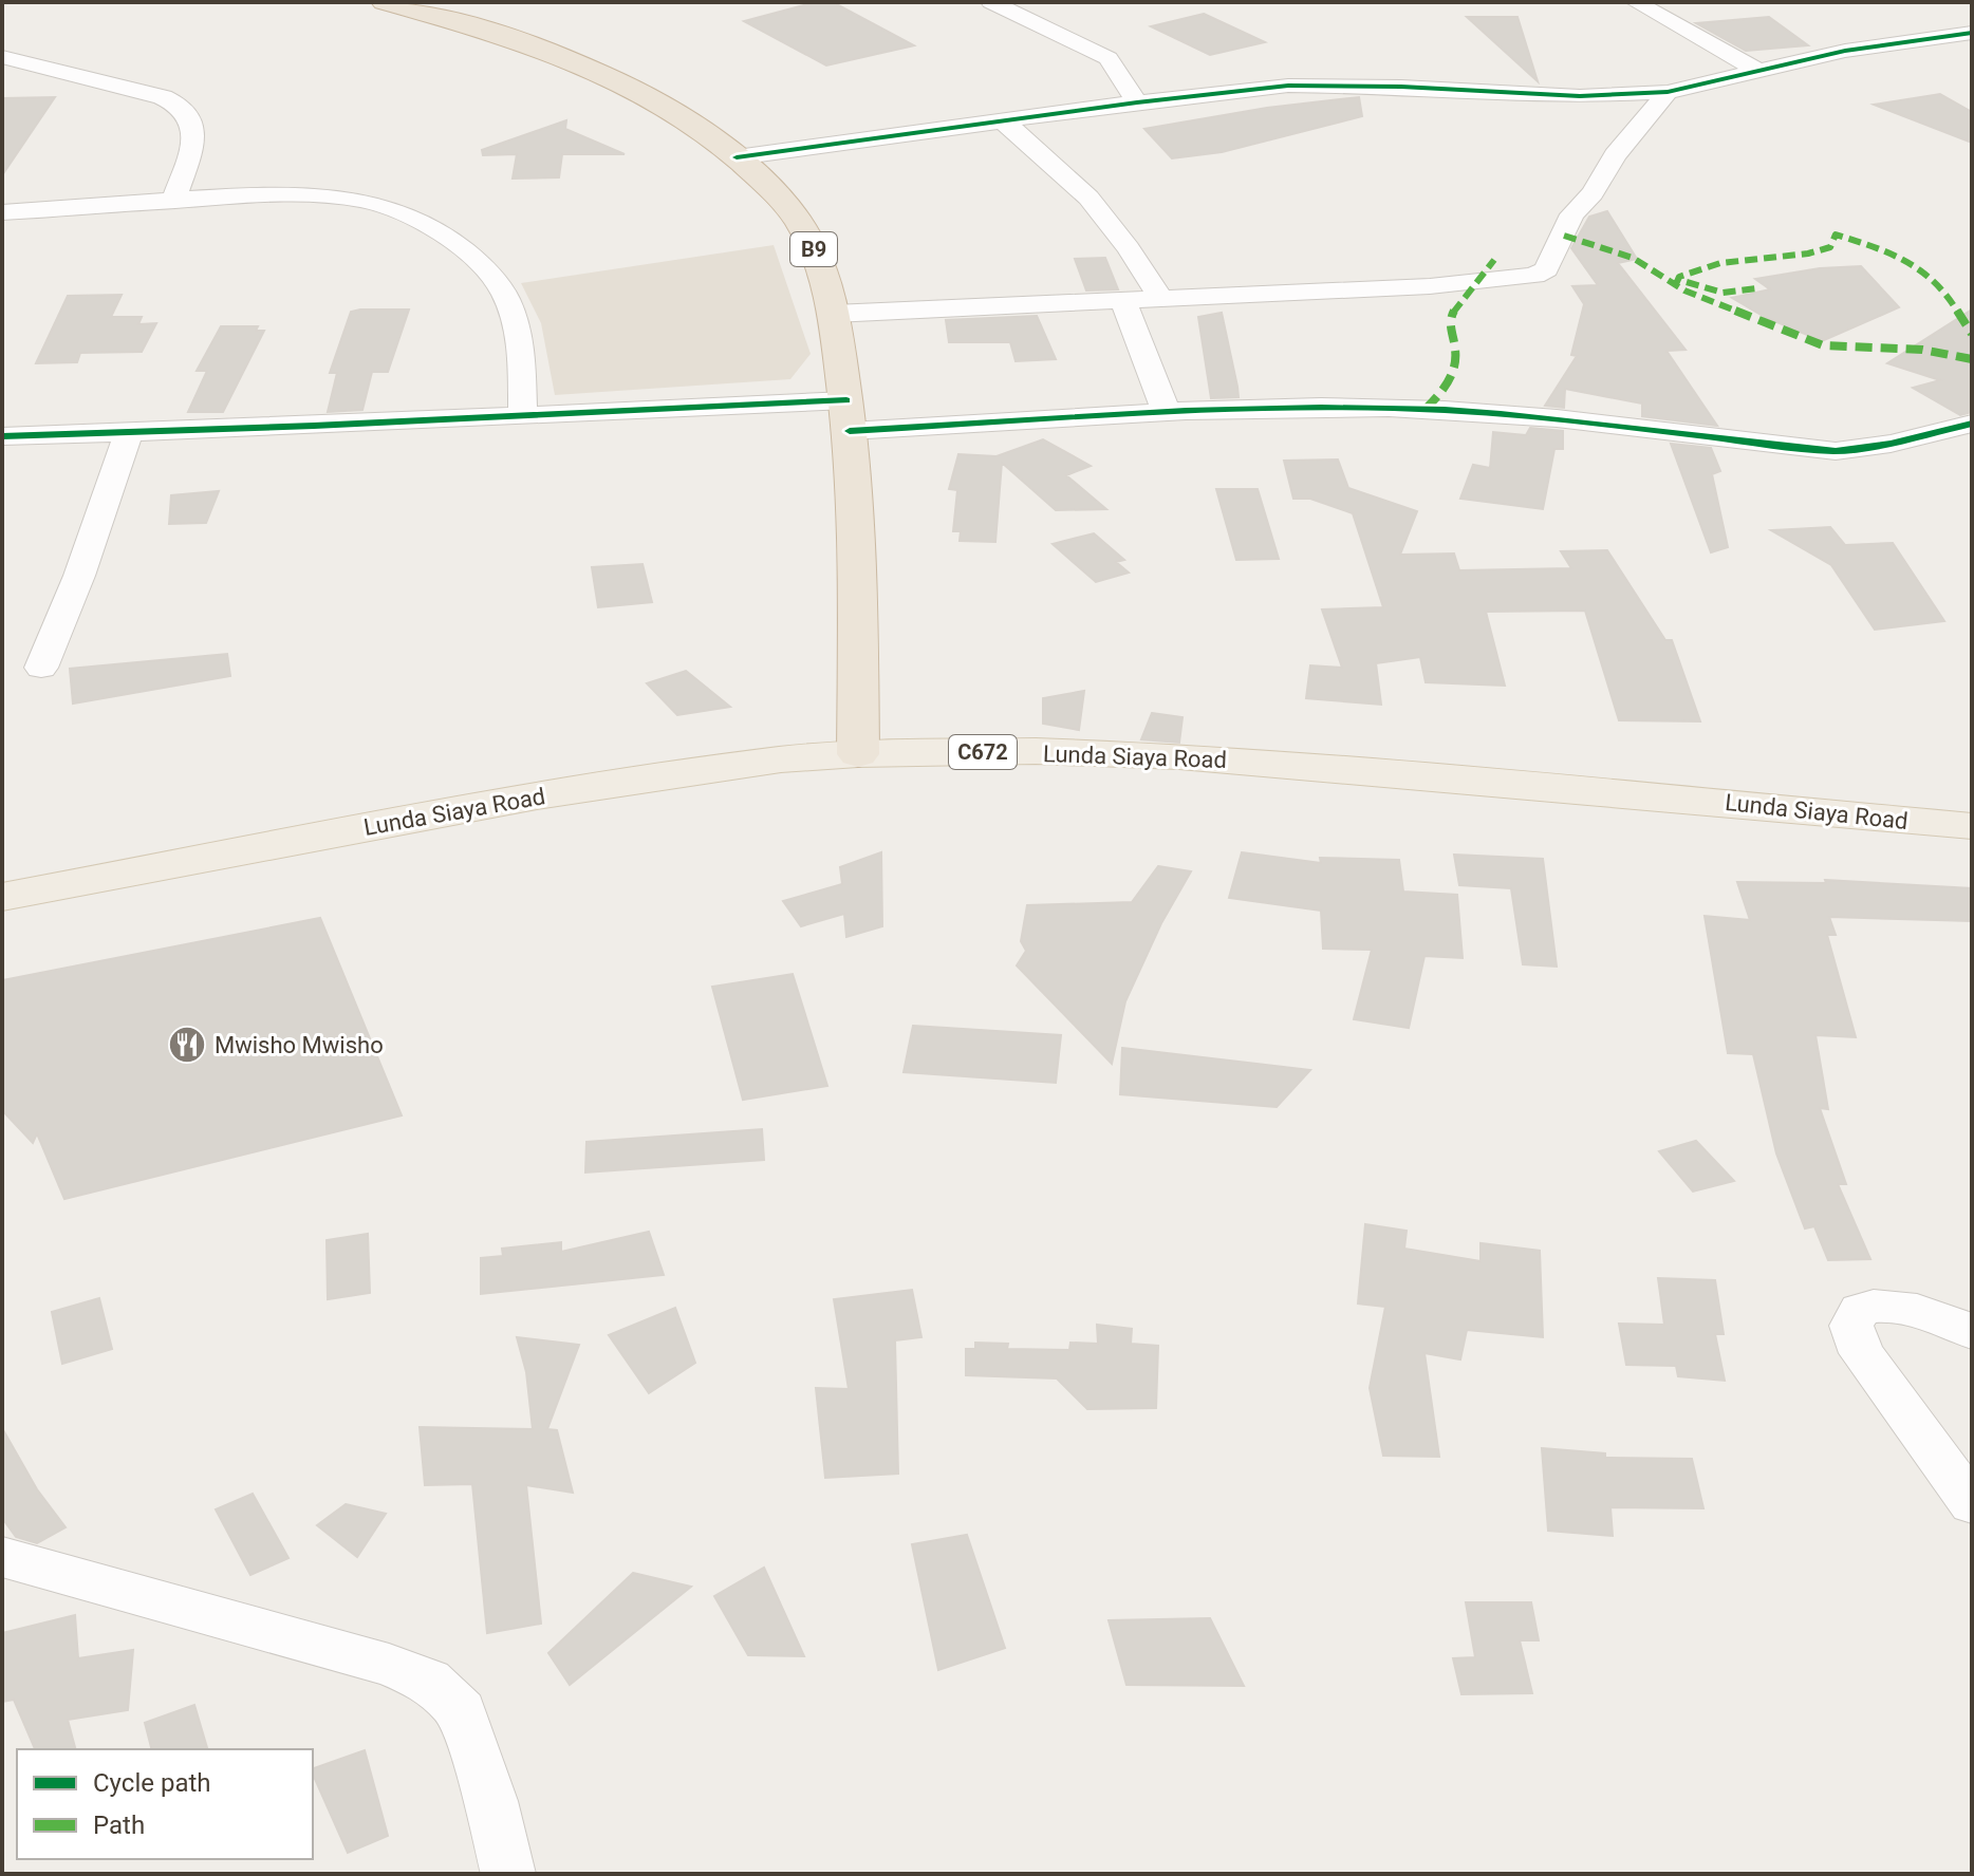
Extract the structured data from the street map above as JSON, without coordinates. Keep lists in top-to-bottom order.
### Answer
{
  "streets": {
    "highway": ["B9"],
    "main road": ["C672", "Lunda Siaya Road"]
  },
  "crossings": [
    ["B9", "Lunda Siaya Road"]
  ],
  "places": {
    "restaurant": ["Mwisho Mwisho"]
  },
  "legend": ["Cycle path", "Path"]
}
